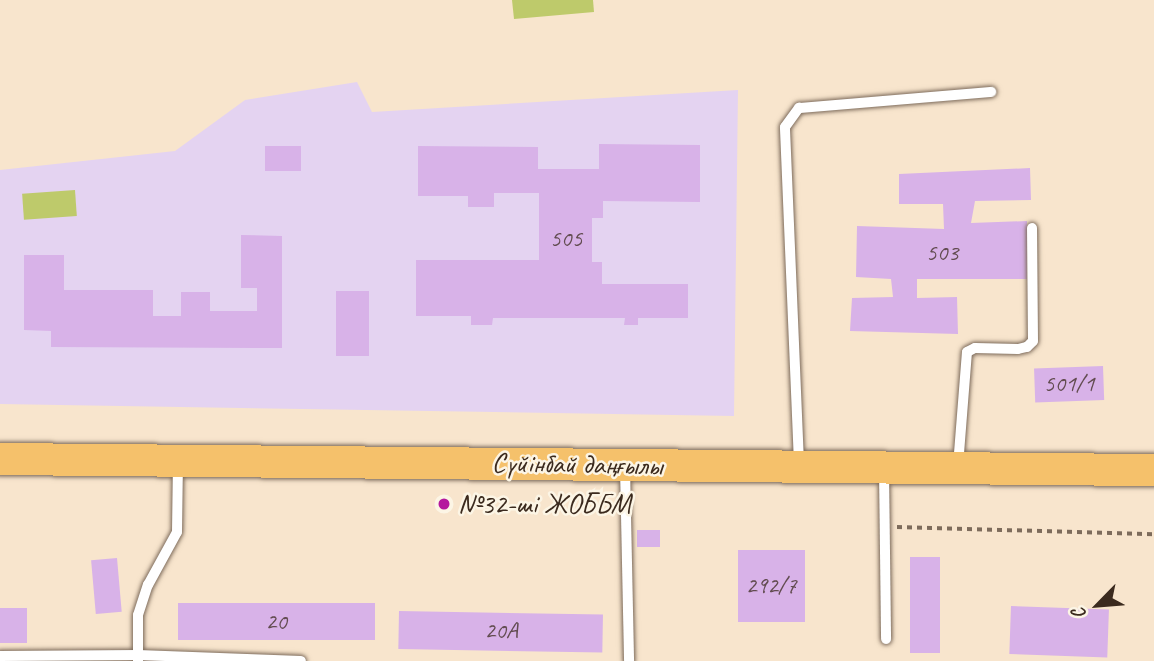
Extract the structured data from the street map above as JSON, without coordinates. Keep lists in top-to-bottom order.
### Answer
{
  "streets": {
    "main road": ["Сүйінбай даңғылы"]
  },
  "places": ["№32-ші ЖОББМ"],
  "house_numbers": [
    "505",
    "503",
    "501/1",
    "292/7",
    "20",
    "20А"
  ],
  "north": "bottom left"
}
